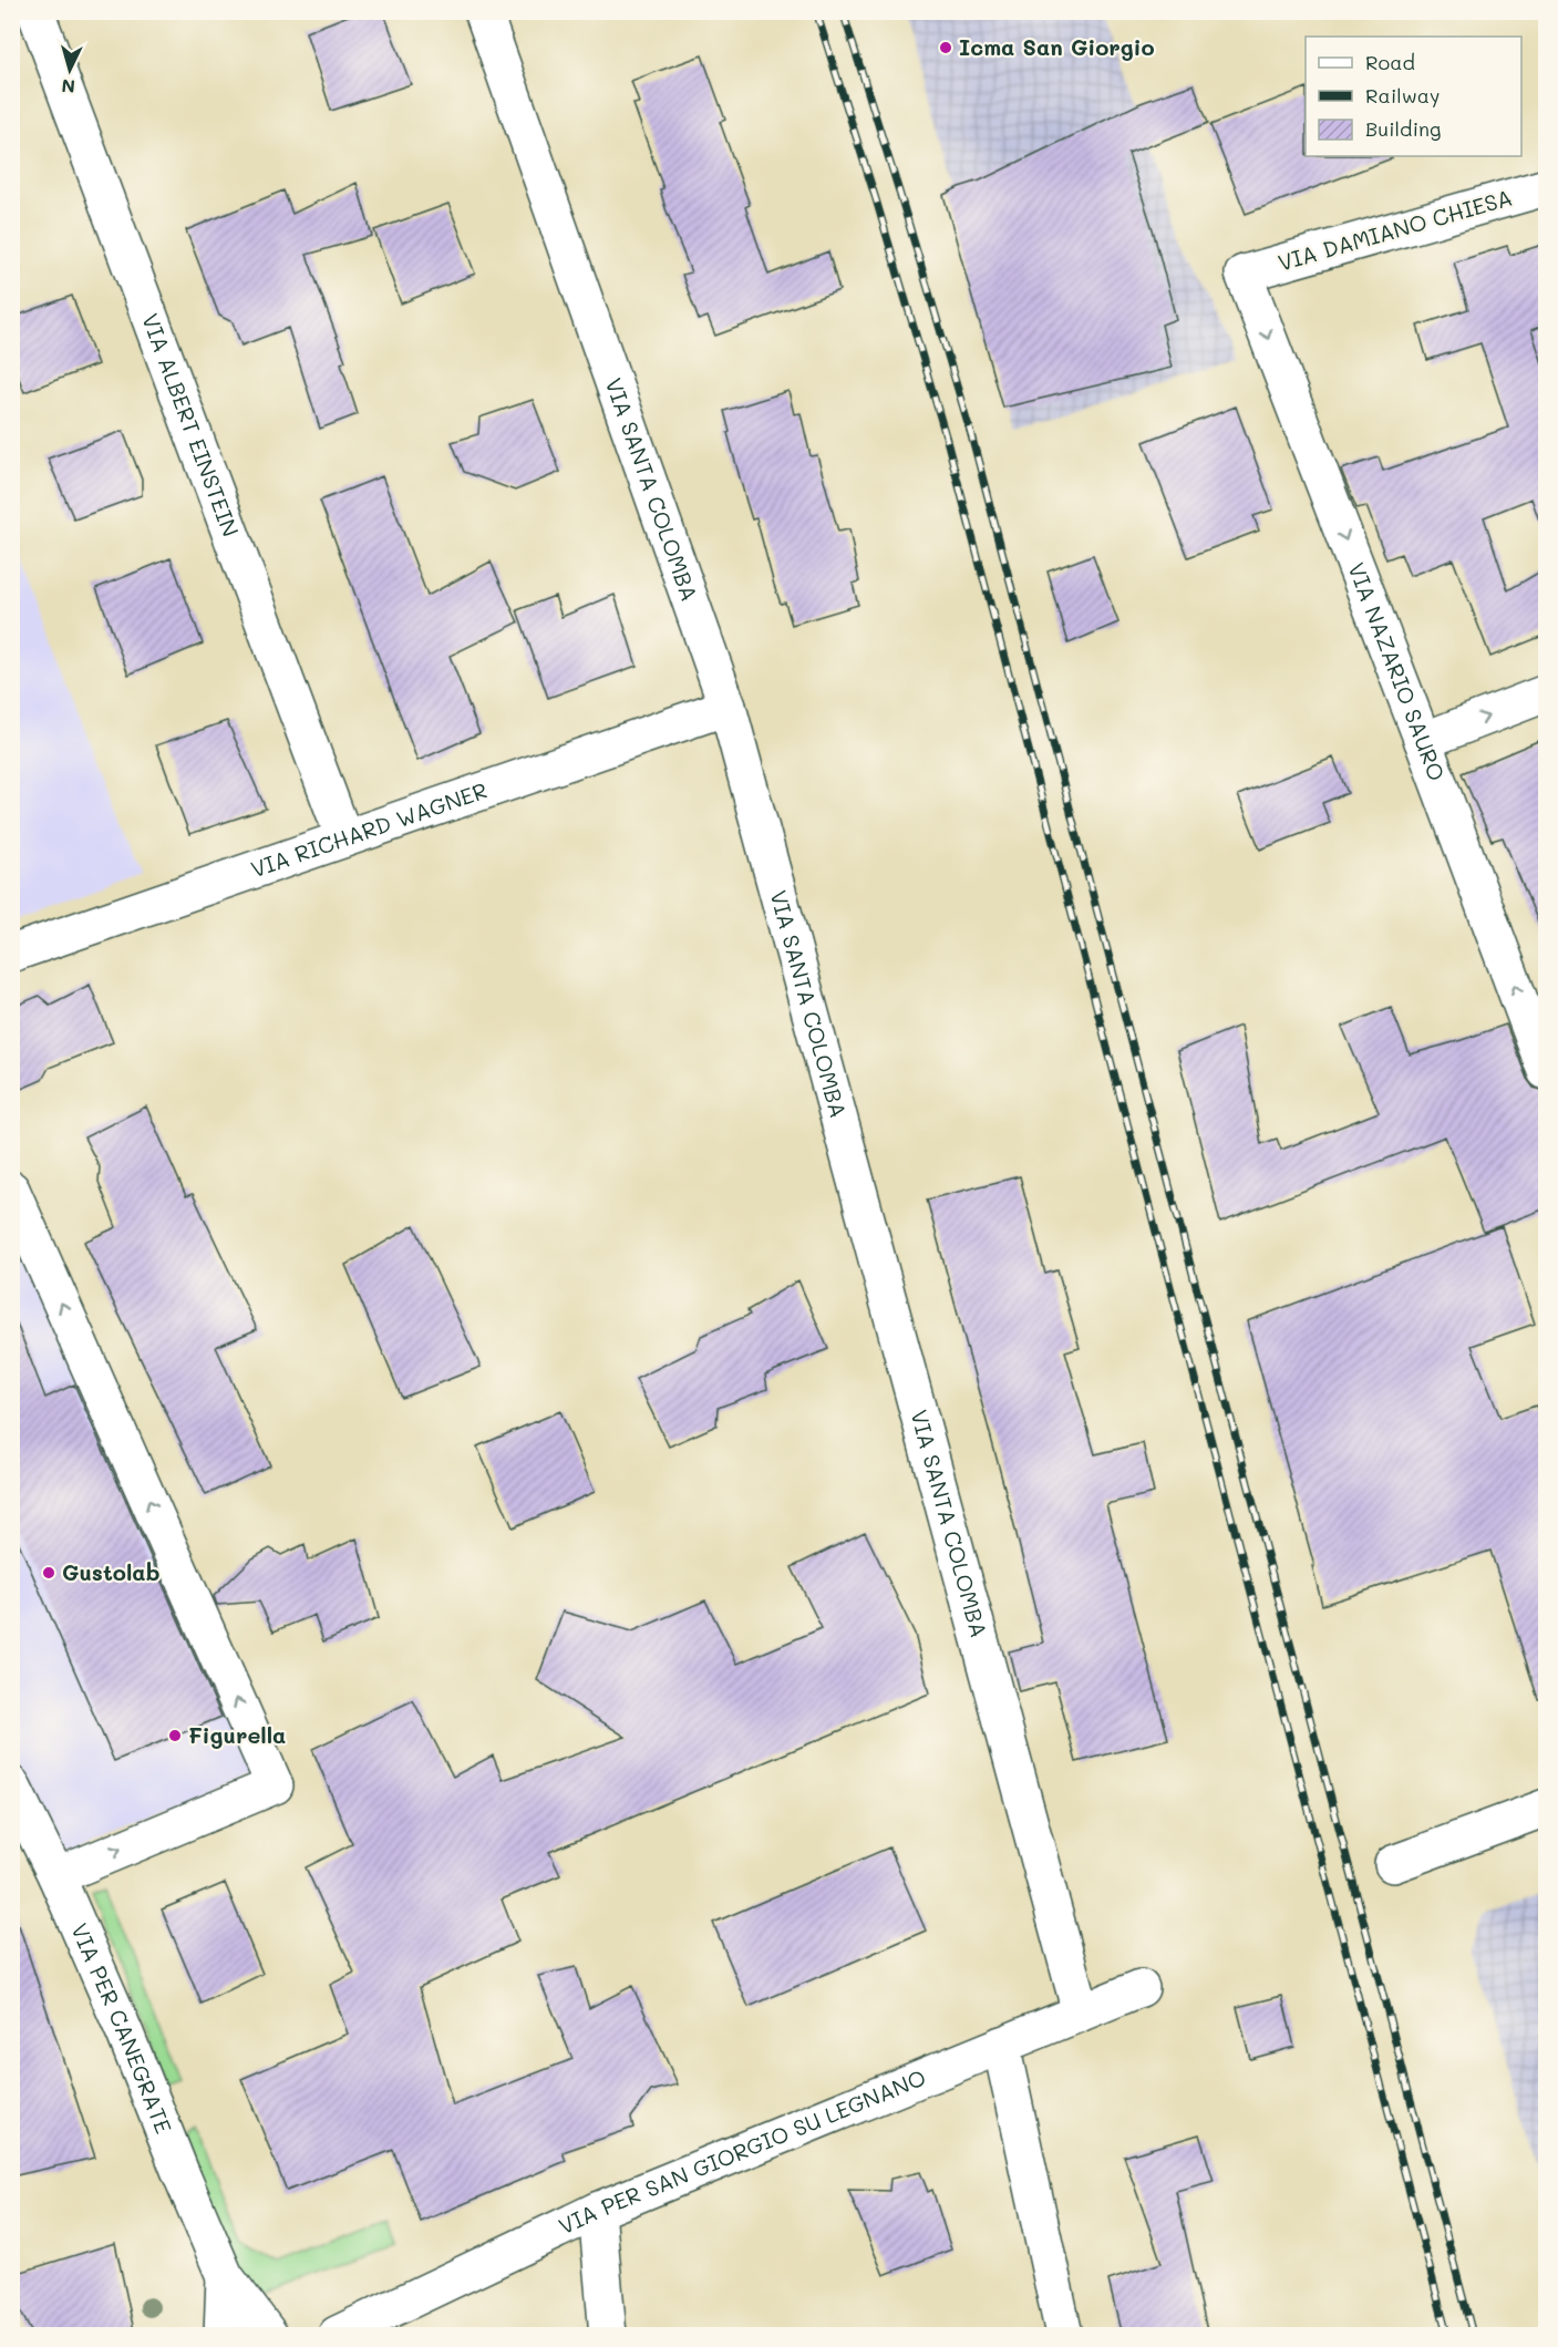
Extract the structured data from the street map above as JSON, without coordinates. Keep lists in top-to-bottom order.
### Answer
{
  "streets": {
    "street": [
      "VIA DAMIANO CHIESA",
      "VIA ALBERT EINSTEIN",
      "VIA SANTA COLOMBA",
      "VIA NAZARIO SAURO",
      "VIA RICHARD WAGNER",
      "VIA PER CANEGRATE",
      "VIA PER SAN GIORGIO SU LEGNANO"
    ]
  },
  "crossings": [
    ["VIA DAMIANO CHIESA", "VIA NAZARIO SAURO"],
    ["VIA ALBERT EINSTEIN", "VIA RICHARD WAGNER"],
    ["VIA SANTA COLOMBA", "VIA RICHARD WAGNER"],
    ["VIA SANTA COLOMBA", "VIA PER SAN GIORGIO SU LEGNANO"]
  ],
  "places": ["Icma San Giorgio", "Gustolab", "Figurella"],
  "legend": ["Road", "Railway", "Building"],
  "north": "bottom"
}
